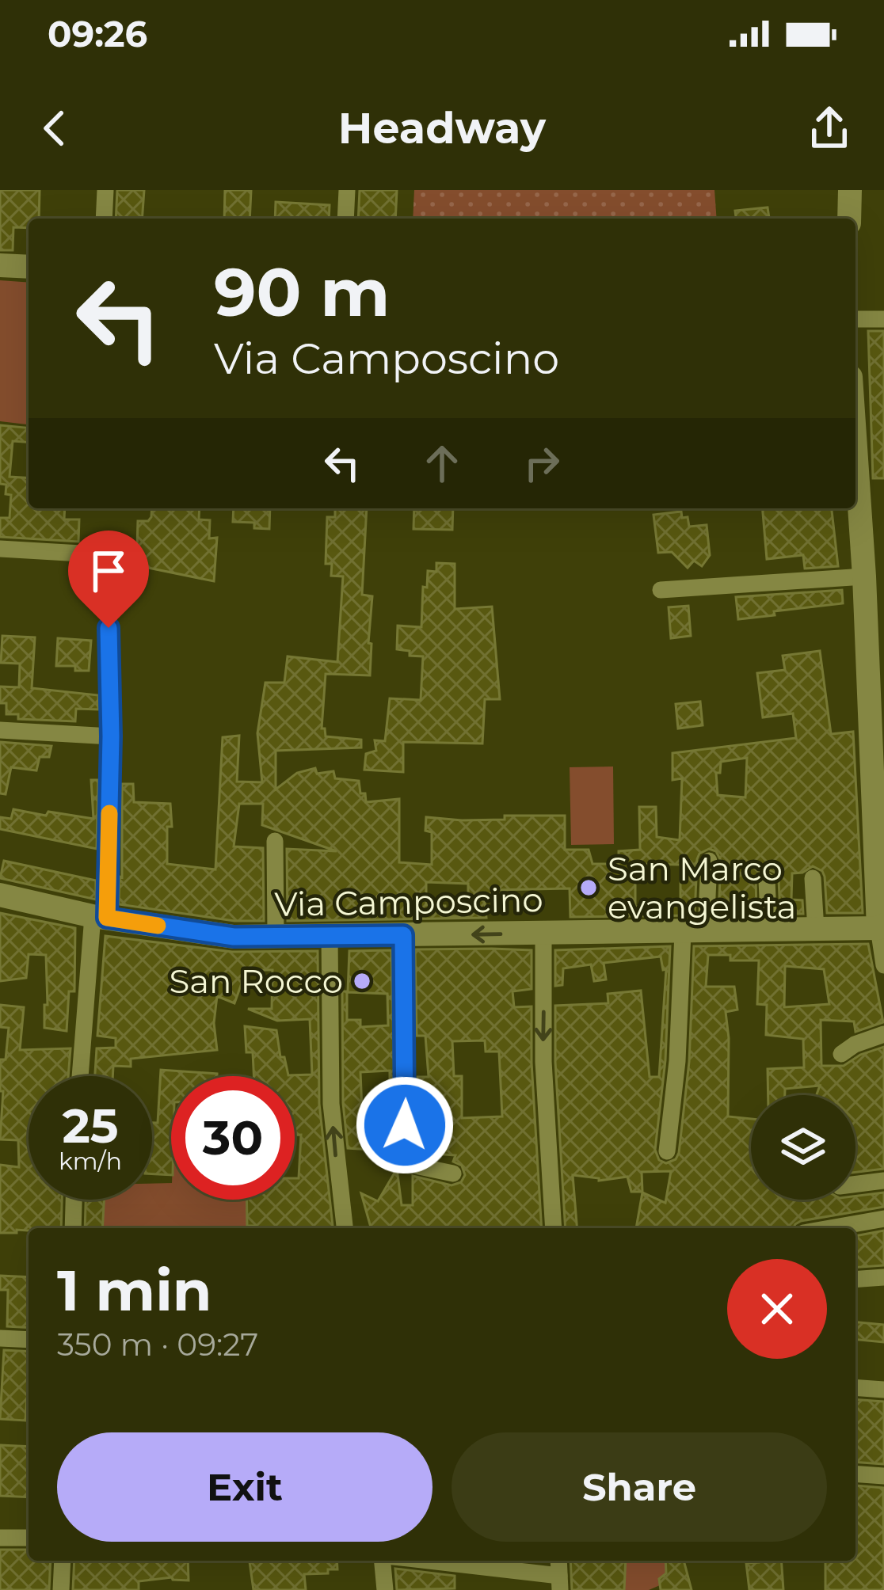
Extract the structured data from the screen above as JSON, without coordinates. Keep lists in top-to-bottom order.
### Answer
{
  "streets": {
    "street": ["Via Camposcino"]
  },
  "places": ["San Marco evangelista", "San Rocco"],
  "page": {
    "status": "09:26",
    "header": "Headway",
    "turn": ["90 m", "Via Camposcino"],
    "speed": "25 km/h",
    "limit": "30",
    "heading": ["1 min", "350 m · 09:27"],
    "buttons": ["Exit", "Share"]
  }
}
